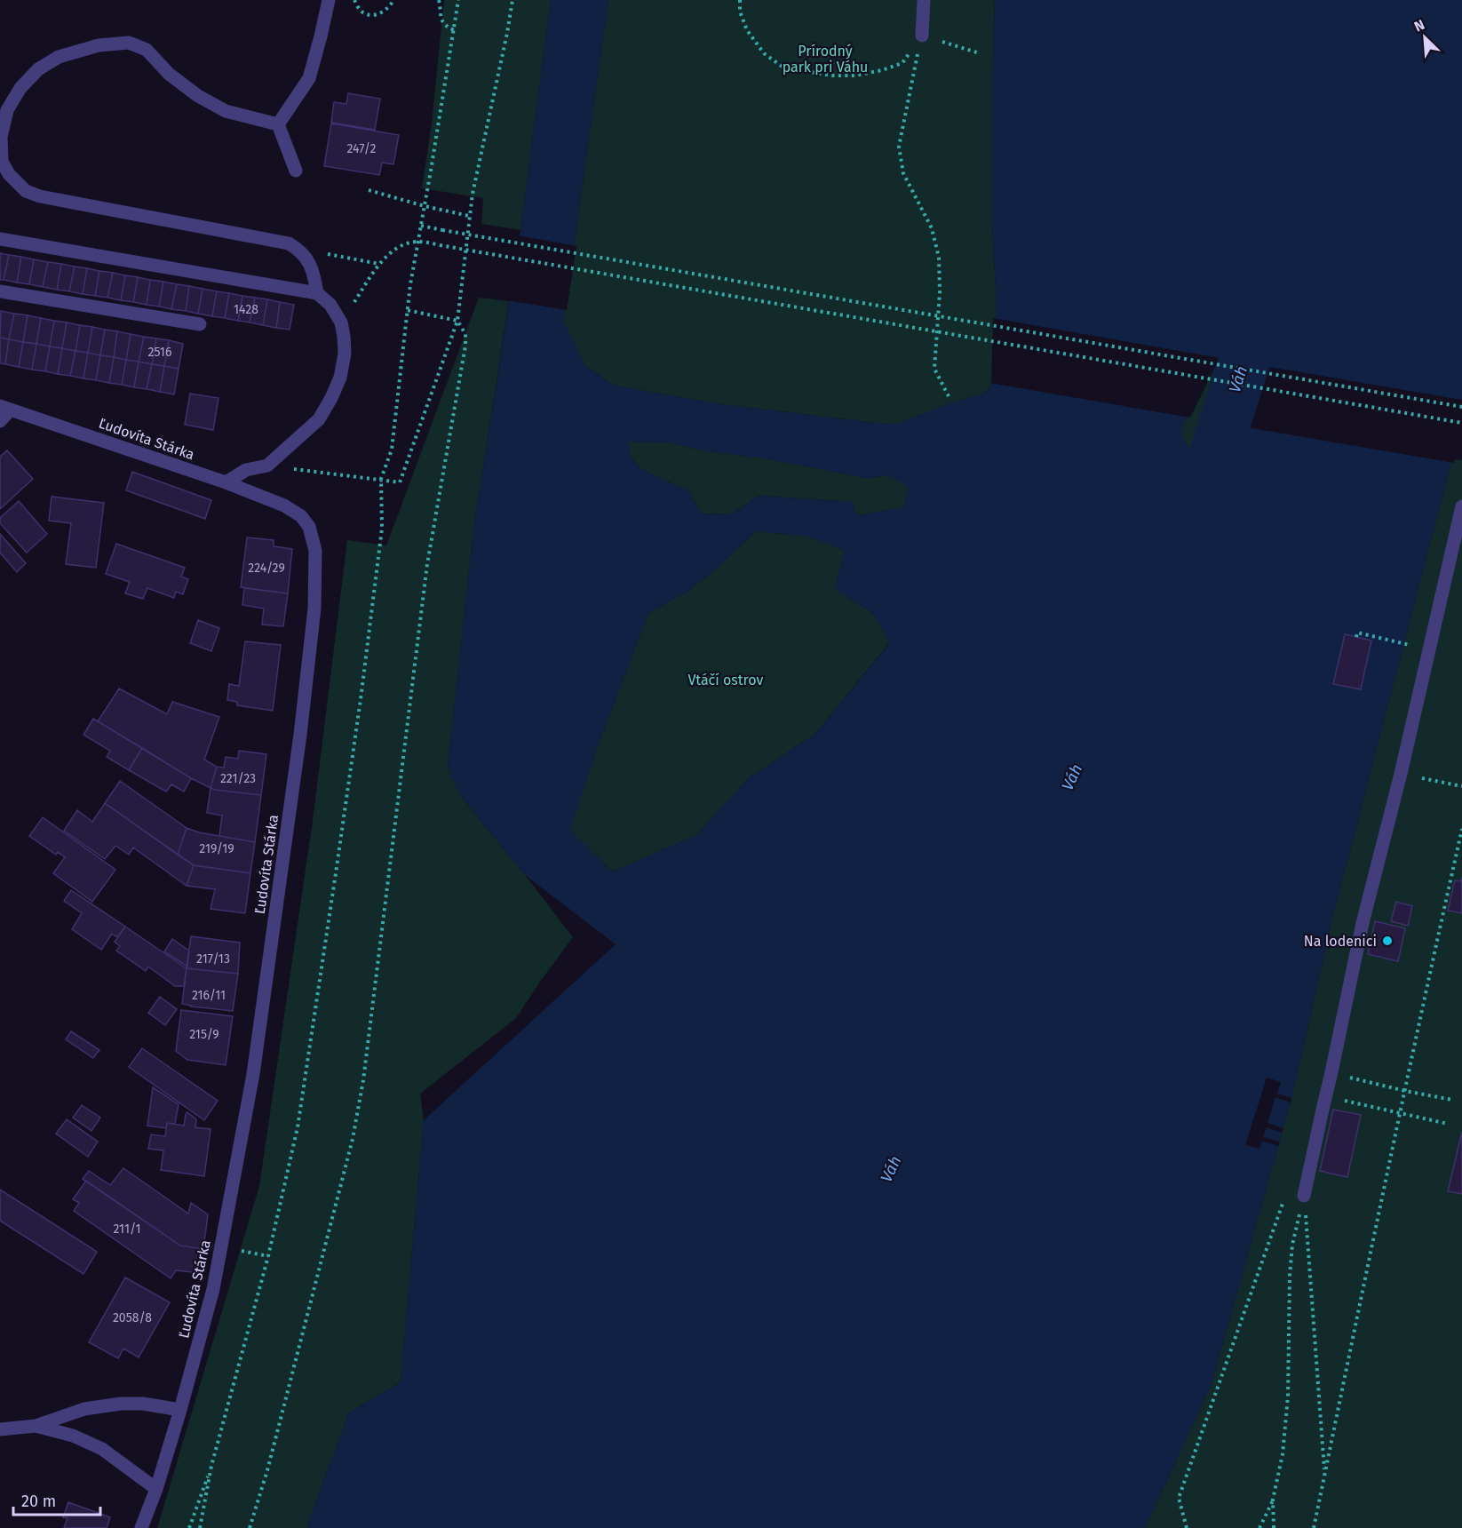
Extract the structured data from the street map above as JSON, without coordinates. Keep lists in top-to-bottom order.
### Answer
{
  "streets": {
    "street": ["Ľudovíta Stárka"]
  },
  "water": ["Váh"],
  "parks": ["Prírodný park pri Váhu", "Vtáčí ostrov"],
  "places": ["Na lodenici"],
  "house_numbers": [
    "247/2",
    "1428",
    "2516",
    "224/29",
    "221/23",
    "219/19",
    "217/13",
    "216/11",
    "215/9",
    "211/1",
    "2058/8"
  ],
  "scale_bar": "20 m",
  "north": "top left"
}
